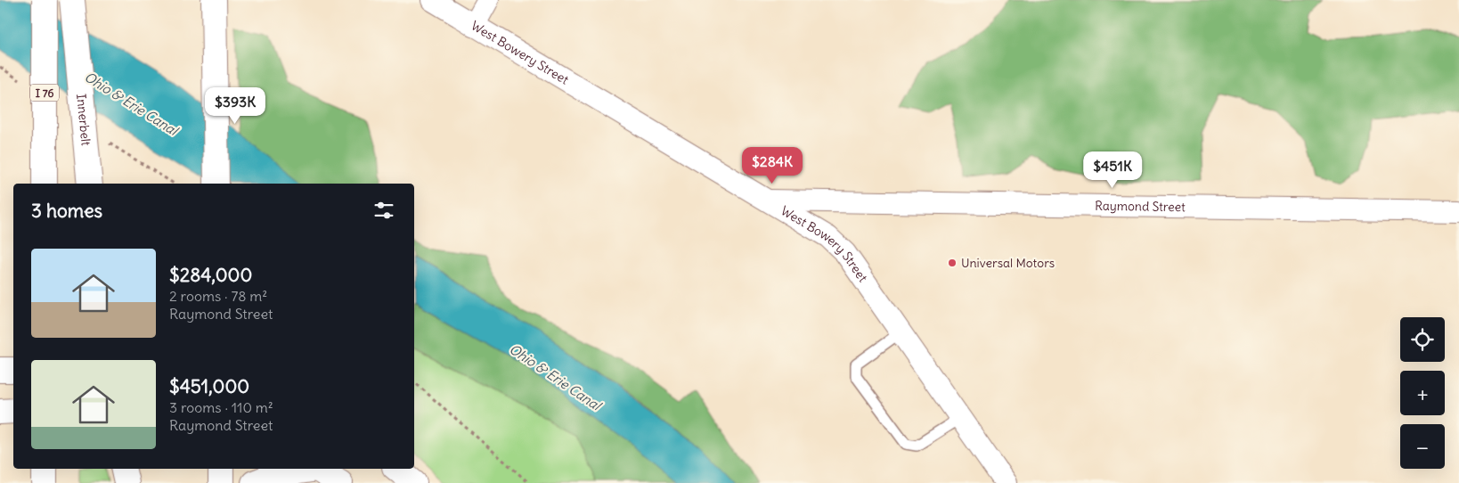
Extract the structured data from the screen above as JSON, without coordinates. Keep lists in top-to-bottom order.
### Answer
{
  "streets": {
    "main road": ["I 76", "Innerbelt"],
    "street": ["West Bowery Street", "Raymond Street"]
  },
  "crossings": [
    ["West Bowery Street", "Raymond Street"]
  ],
  "water": ["Ohio & Erie Canal"],
  "places": ["Universal Motors"],
  "page": {
    "price": ["$393K", "$284K", "$451K"],
    "heading": "3 homes",
    "list": [
      {
        "name": "$284,000",
        "note": "2 rooms · 78 m² · Raymond Street"
      },
      {
        "name": "$451,000",
        "note": "3 rooms · 110 m² · Raymond Street"
      }
    ],
    "map_buttons": ["+", "−"]
  }
}
